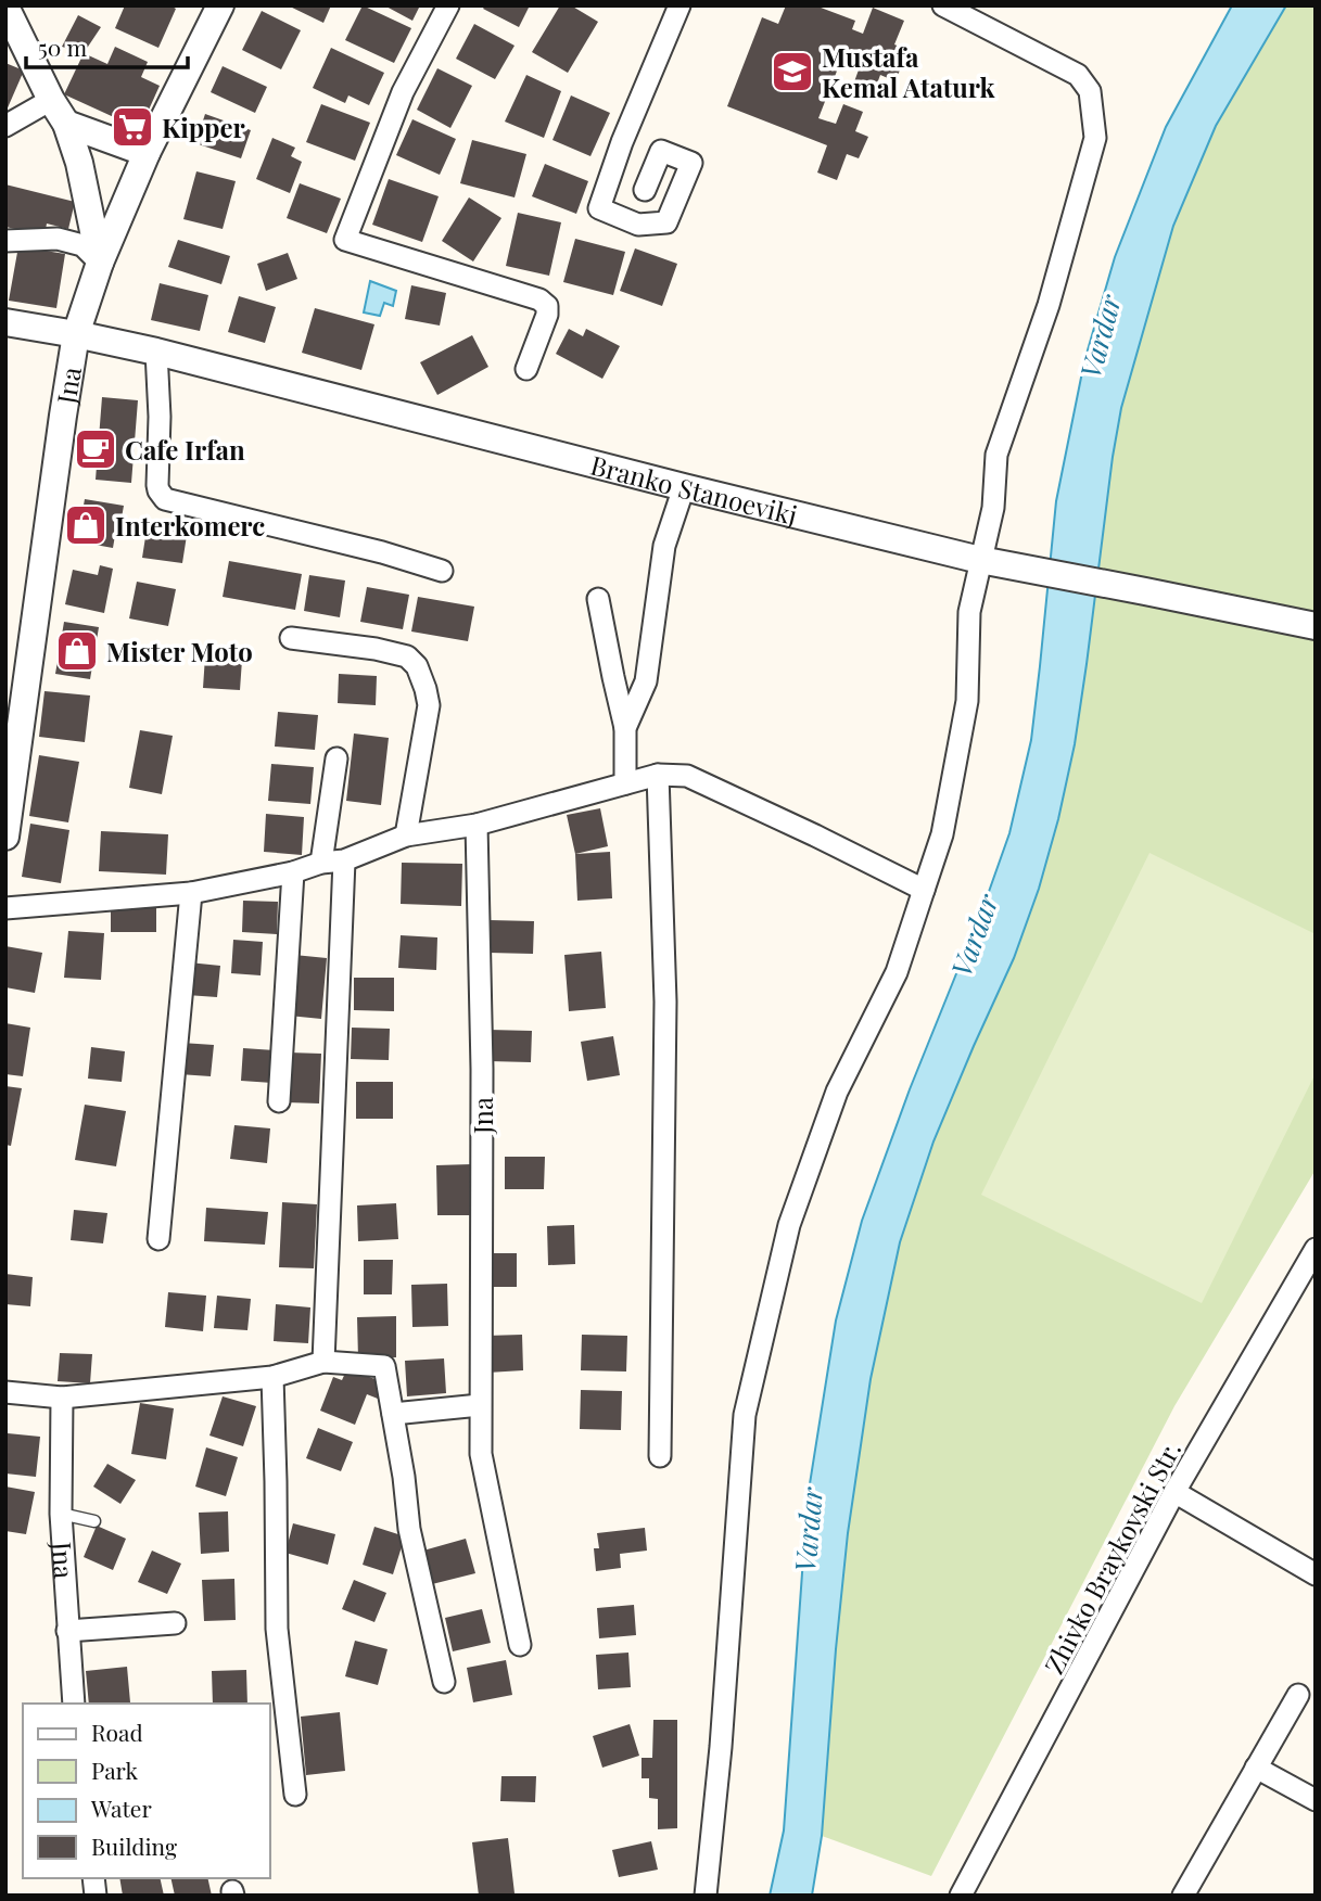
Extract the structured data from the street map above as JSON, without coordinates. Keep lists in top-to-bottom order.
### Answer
{
  "streets": {
    "street": ["Jna", "Branko Stanoevikj", "Zhivko Braykovski Str."]
  },
  "crossings": [
    ["Jna", "Branko Stanoevikj"]
  ],
  "water": ["Vardar"],
  "places": {
    "school or university": ["Mustafa Kemal Ataturk"],
    "supermarket": ["Kipper"],
    "cafe": ["Cafe Irfan"],
    "shop": ["Interkomerc", "Mister Moto"]
  },
  "legend": [
    "Road",
    "Park",
    "Water",
    "Building"
  ],
  "scale_bar": "50 m"
}
